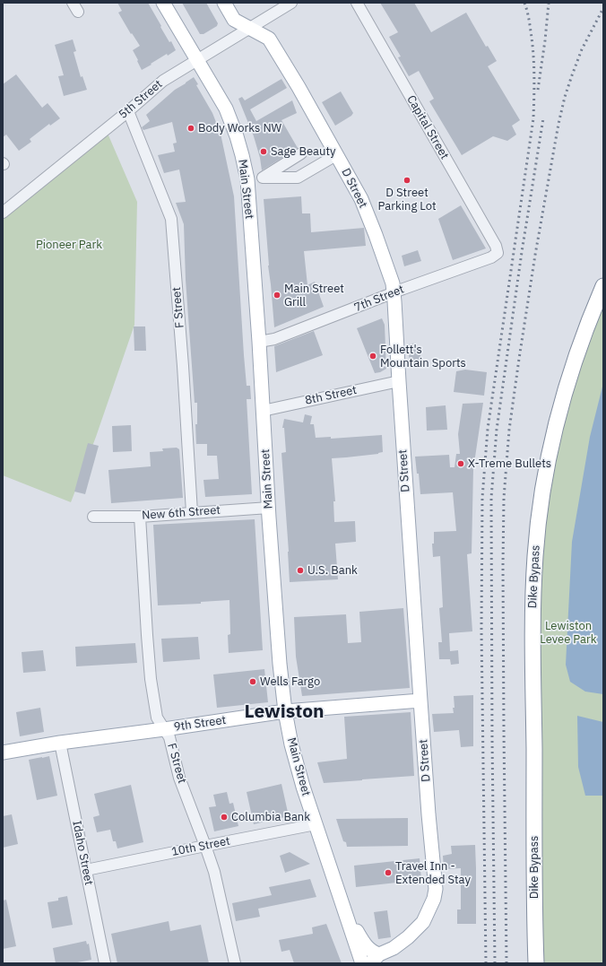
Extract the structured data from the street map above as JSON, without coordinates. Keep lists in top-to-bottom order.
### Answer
{
  "streets": {
    "highway": ["Dike Bypass"],
    "main road": ["D Street", "Main Street", "9th Street"],
    "street": [
      "5th Street",
      "Capital Street",
      "7th Street",
      "F Street",
      "8th Street",
      "New 6th Street",
      "10th Street",
      "Idaho Street"
    ]
  },
  "crossings": [
    ["5th Street", "D Street"],
    ["5th Street", "Main Street"],
    ["5th Street", "F Street"],
    ["Capital Street", "7th Street"],
    ["D Street", "7th Street"],
    ["D Street", "8th Street"],
    ["D Street", "9th Street"],
    ["Main Street", "7th Street"],
    ["Main Street", "8th Street"],
    ["Main Street", "New 6th Street"],
    ["Main Street", "9th Street"],
    ["Main Street", "10th Street"],
    ["F Street", "New 6th Street"],
    ["F Street", "9th Street"],
    ["F Street", "10th Street"],
    ["9th Street", "Idaho Street"],
    ["10th Street", "Idaho Street"]
  ],
  "districts": ["Lewiston"],
  "parks": ["Pioneer Park", "Lewiston Levee Park"],
  "places": [
    "Body Works NW",
    "Sage Beauty",
    "D Street Parking Lot",
    "Main Street Grill",
    "Follett's Mountain Sports",
    "X-Treme Bullets",
    "U.S. Bank",
    "Wells Fargo",
    "Columbia Bank",
    "Travel Inn - Extended Stay"
  ]
}
